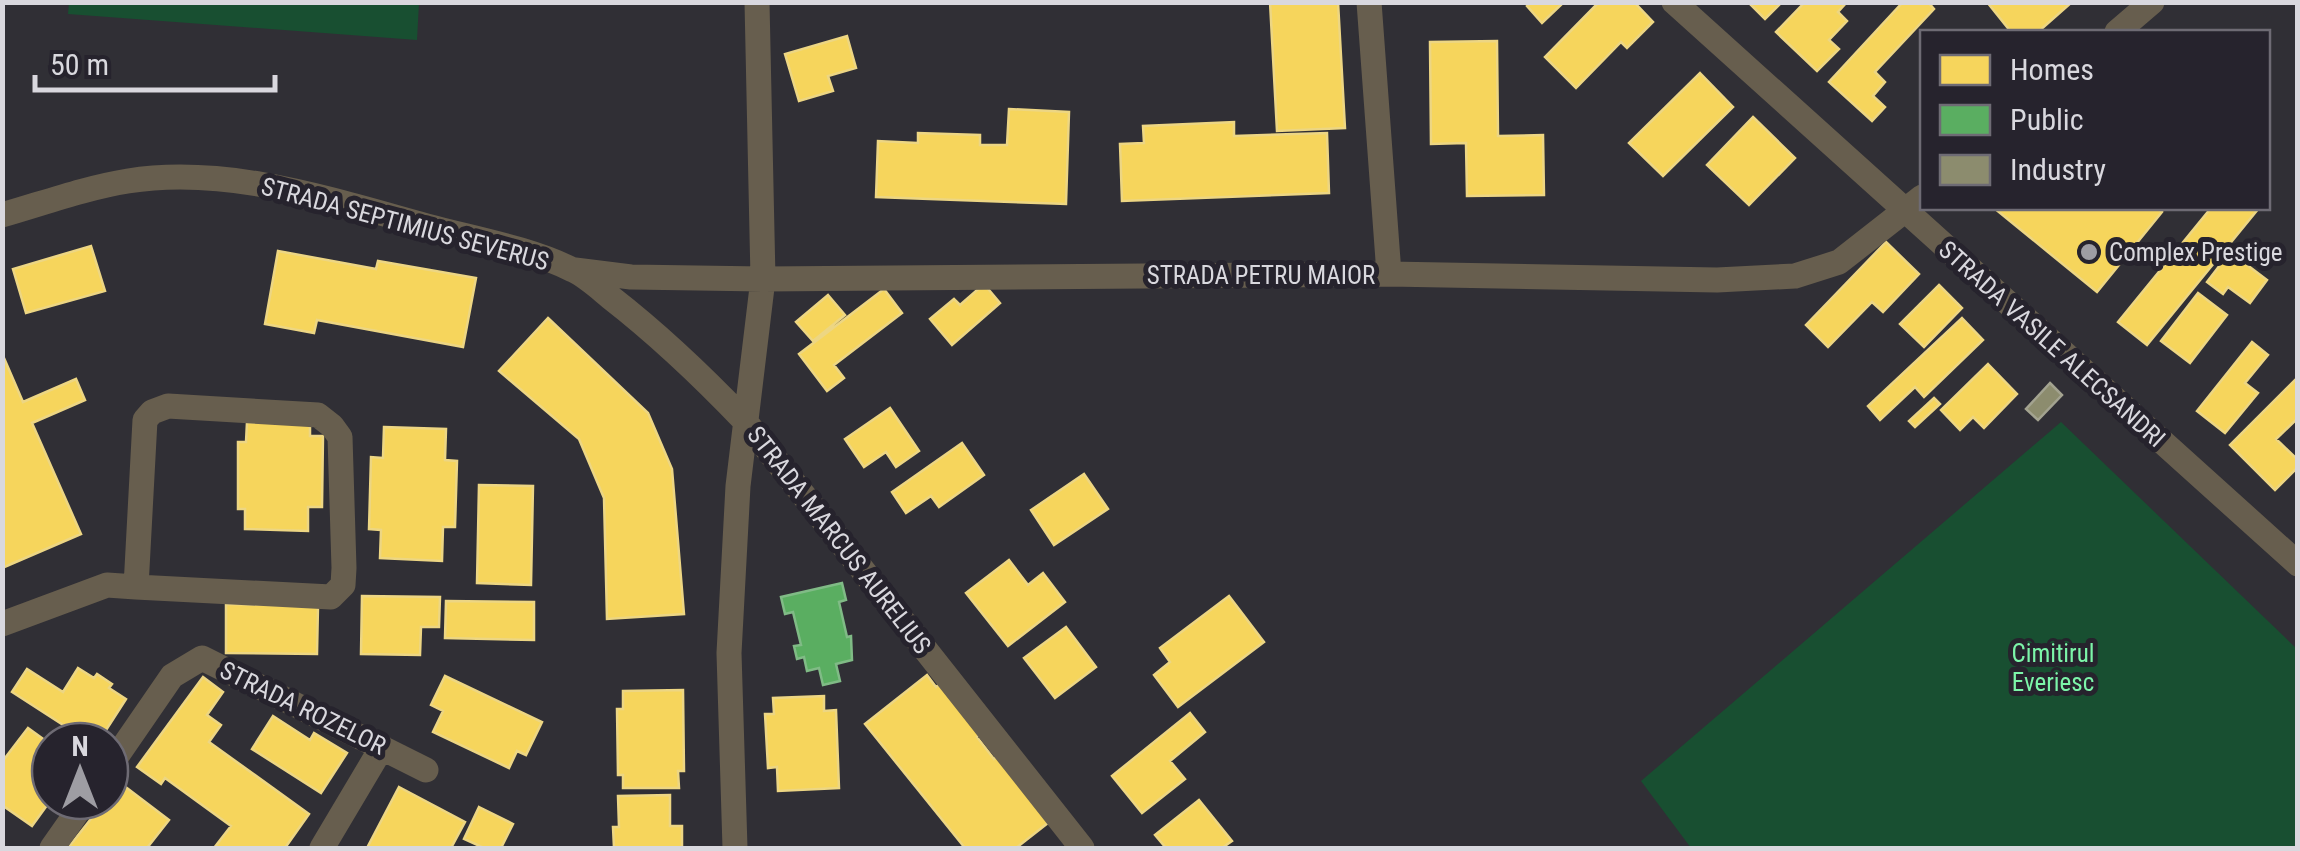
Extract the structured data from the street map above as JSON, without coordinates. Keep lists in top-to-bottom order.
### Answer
{
  "streets": {
    "street": [
      "STRADA SEPTIMIUS SEVERUS",
      "STRADA PETRU MAIOR",
      "STRADA VASILE ALECSANDRI",
      "STRADA MARCUS AURELIUS",
      "STRADA ROZELOR"
    ]
  },
  "crossings": [
    ["STRADA SEPTIMIUS SEVERUS", "STRADA PETRU MAIOR"],
    ["STRADA SEPTIMIUS SEVERUS", "STRADA MARCUS AURELIUS"],
    ["STRADA PETRU MAIOR", "STRADA VASILE ALECSANDRI"],
    ["STRADA PETRU MAIOR", "STRADA MARCUS AURELIUS"]
  ],
  "parks": ["Cimitirul Everiesc"],
  "places": ["Complex Prestige"],
  "legend": ["Homes", "Public", "Industry"],
  "scale_bar": "50 m",
  "north": "top"
}
